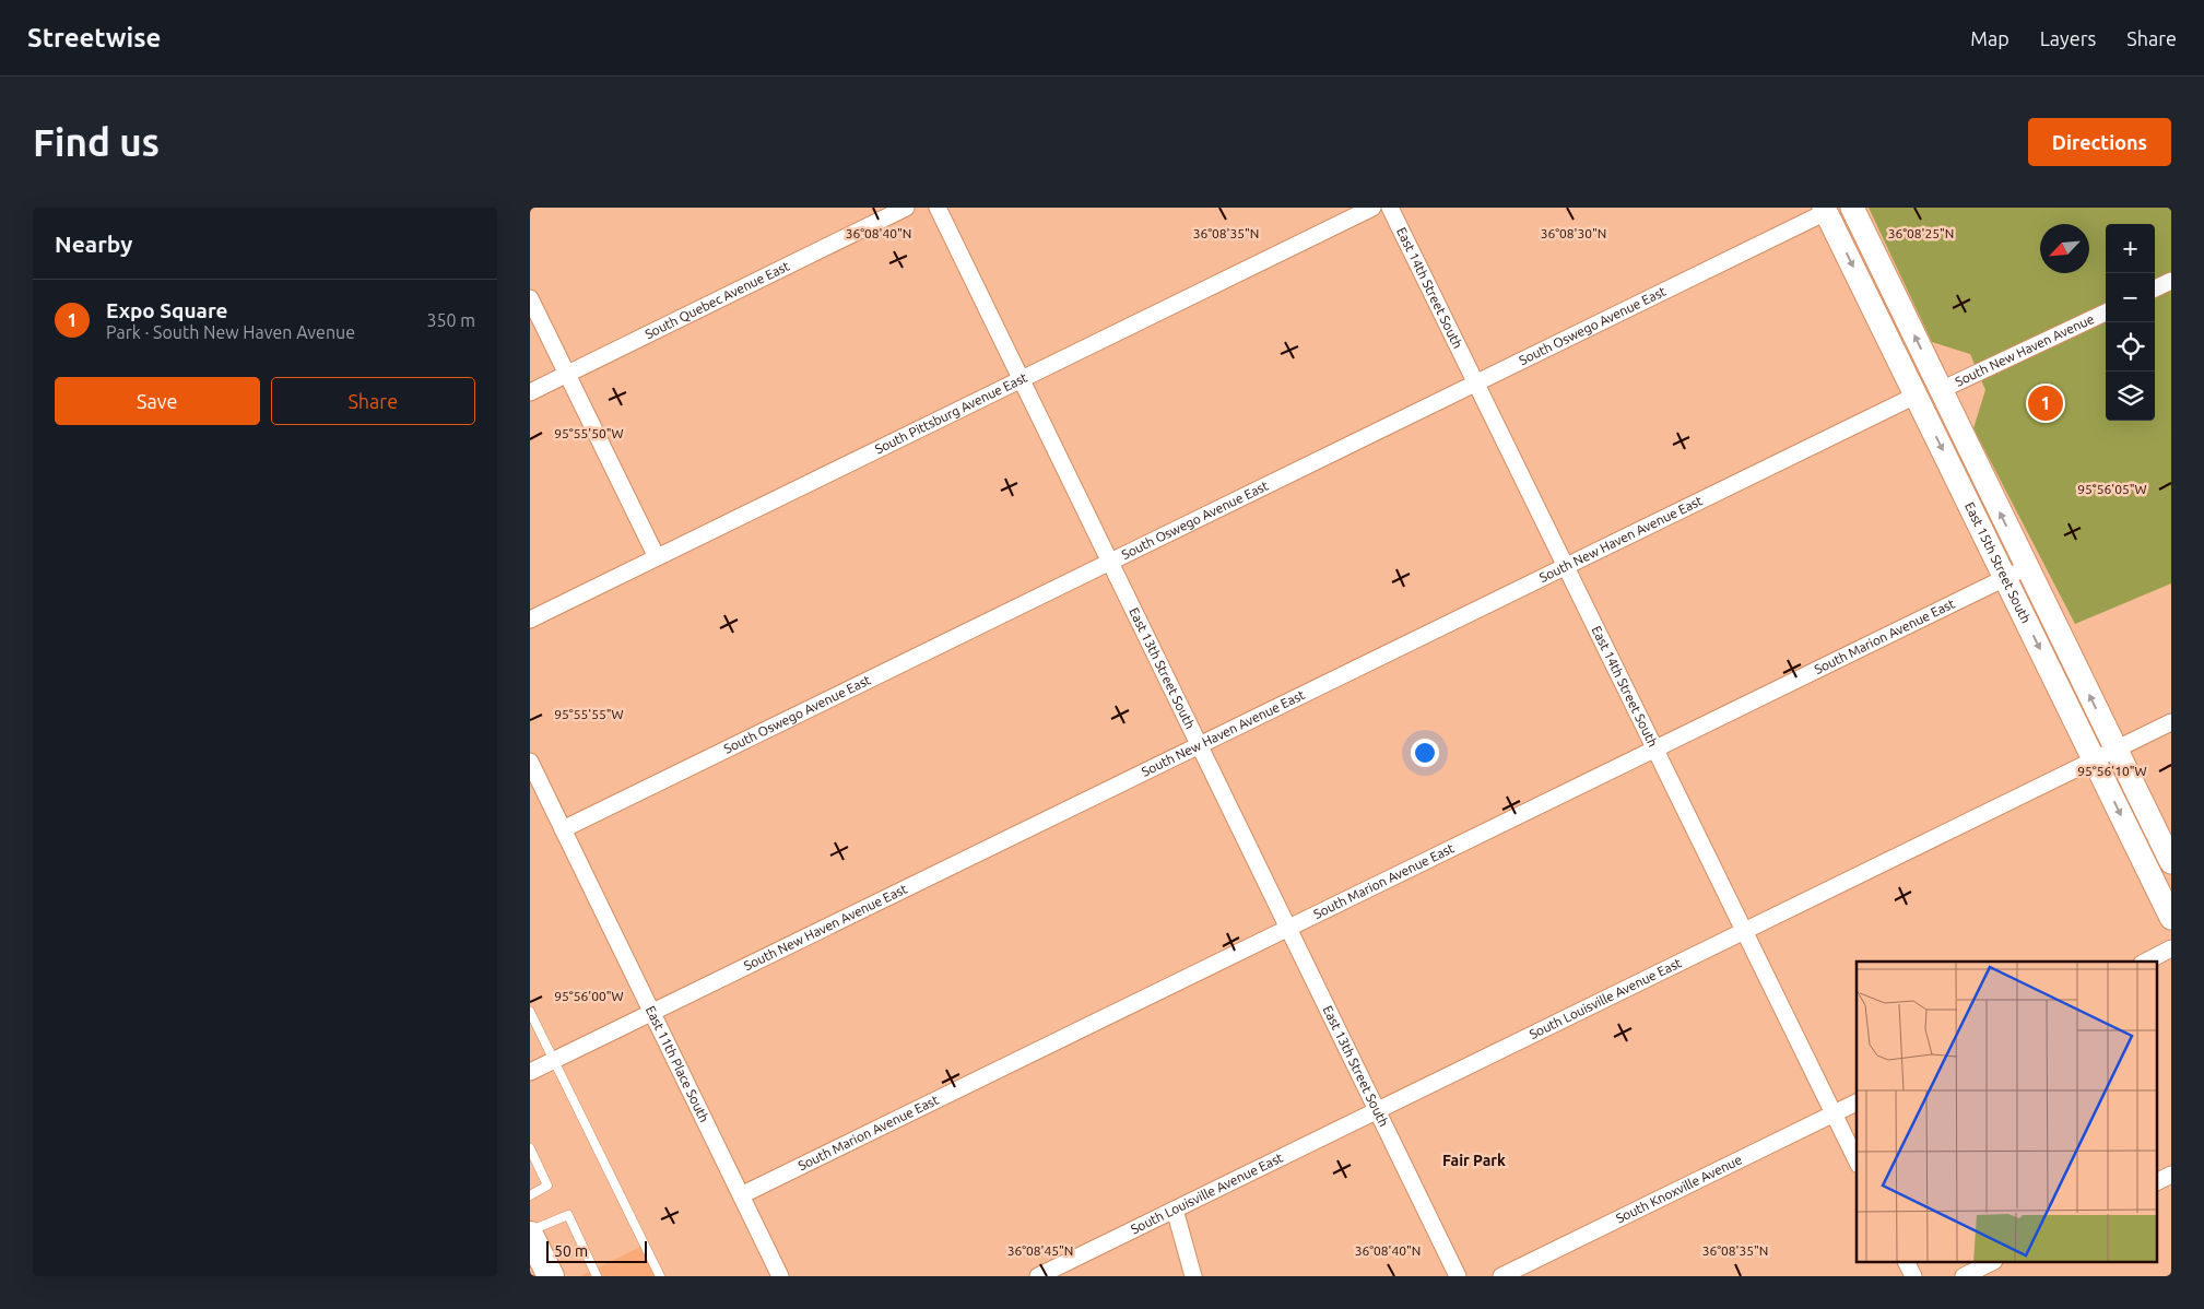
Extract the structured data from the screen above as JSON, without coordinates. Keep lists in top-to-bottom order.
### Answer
{
  "streets": {
    "main road": ["East 15th Street South"],
    "street": [
      "East 14th Street South",
      "South Quebec Avenue East",
      "South Oswego Avenue East",
      "South New Haven Avenue",
      "South Pittsburg Avenue East",
      "South New Haven Avenue East",
      "South Marion Avenue East",
      "East 13th Street South",
      "South Louisville Avenue East",
      "East 11th Place South",
      "South Knoxville Avenue"
    ]
  },
  "crossings": [
    ["East 14th Street South", "South Oswego Avenue East"],
    ["East 14th Street South", "South New Haven Avenue East"],
    ["East 14th Street South", "South Marion Avenue East"],
    ["East 14th Street South", "South Louisville Avenue East"],
    ["East 14th Street South", "South Knoxville Avenue"],
    ["South Oswego Avenue East", "East 15th Street South"],
    ["South Oswego Avenue East", "East 13th Street South"],
    ["South Oswego Avenue East", "East 11th Place South"],
    ["South New Haven Avenue", "East 15th Street South"],
    ["South Pittsburg Avenue East", "East 13th Street South"],
    ["South New Haven Avenue East", "East 15th Street South"],
    ["South New Haven Avenue East", "East 13th Street South"],
    ["South New Haven Avenue East", "East 11th Place South"],
    ["East 15th Street South", "South Marion Avenue East"],
    ["East 15th Street South", "South Louisville Avenue East"],
    ["South Marion Avenue East", "East 13th Street South"],
    ["South Marion Avenue East", "East 11th Place South"],
    ["East 13th Street South", "South Louisville Avenue East"]
  ],
  "districts": ["Fair Park"],
  "scale_bar": "50 m",
  "north": "bottom left",
  "page": {
    "header": "Streetwise",
    "nav": ["Map", "Layers", "Share"],
    "buttons": [
      "Directions",
      ["Save", "Share"]
    ],
    "title": "Find us",
    "heading": "Nearby",
    "map_buttons": ["+", "−"],
    "list": [
      {
        "mark": "1",
        "name": "Expo Square",
        "note": "Park · South New Haven Avenue",
        "value": "350 m"
      }
    ],
    "pins": "1",
    "scale": "50 m"
  },
  "coordinates": [
    "36°08'40\"N",
    "36°08'35\"N",
    "36°08'30\"N",
    "36°08'25\"N",
    "95°55'50\"W",
    "95°56'05\"W",
    "95°55'55\"W",
    "95°56'10\"W",
    "95°56'00\"W",
    "36°08'45\"N"
  ]
}
